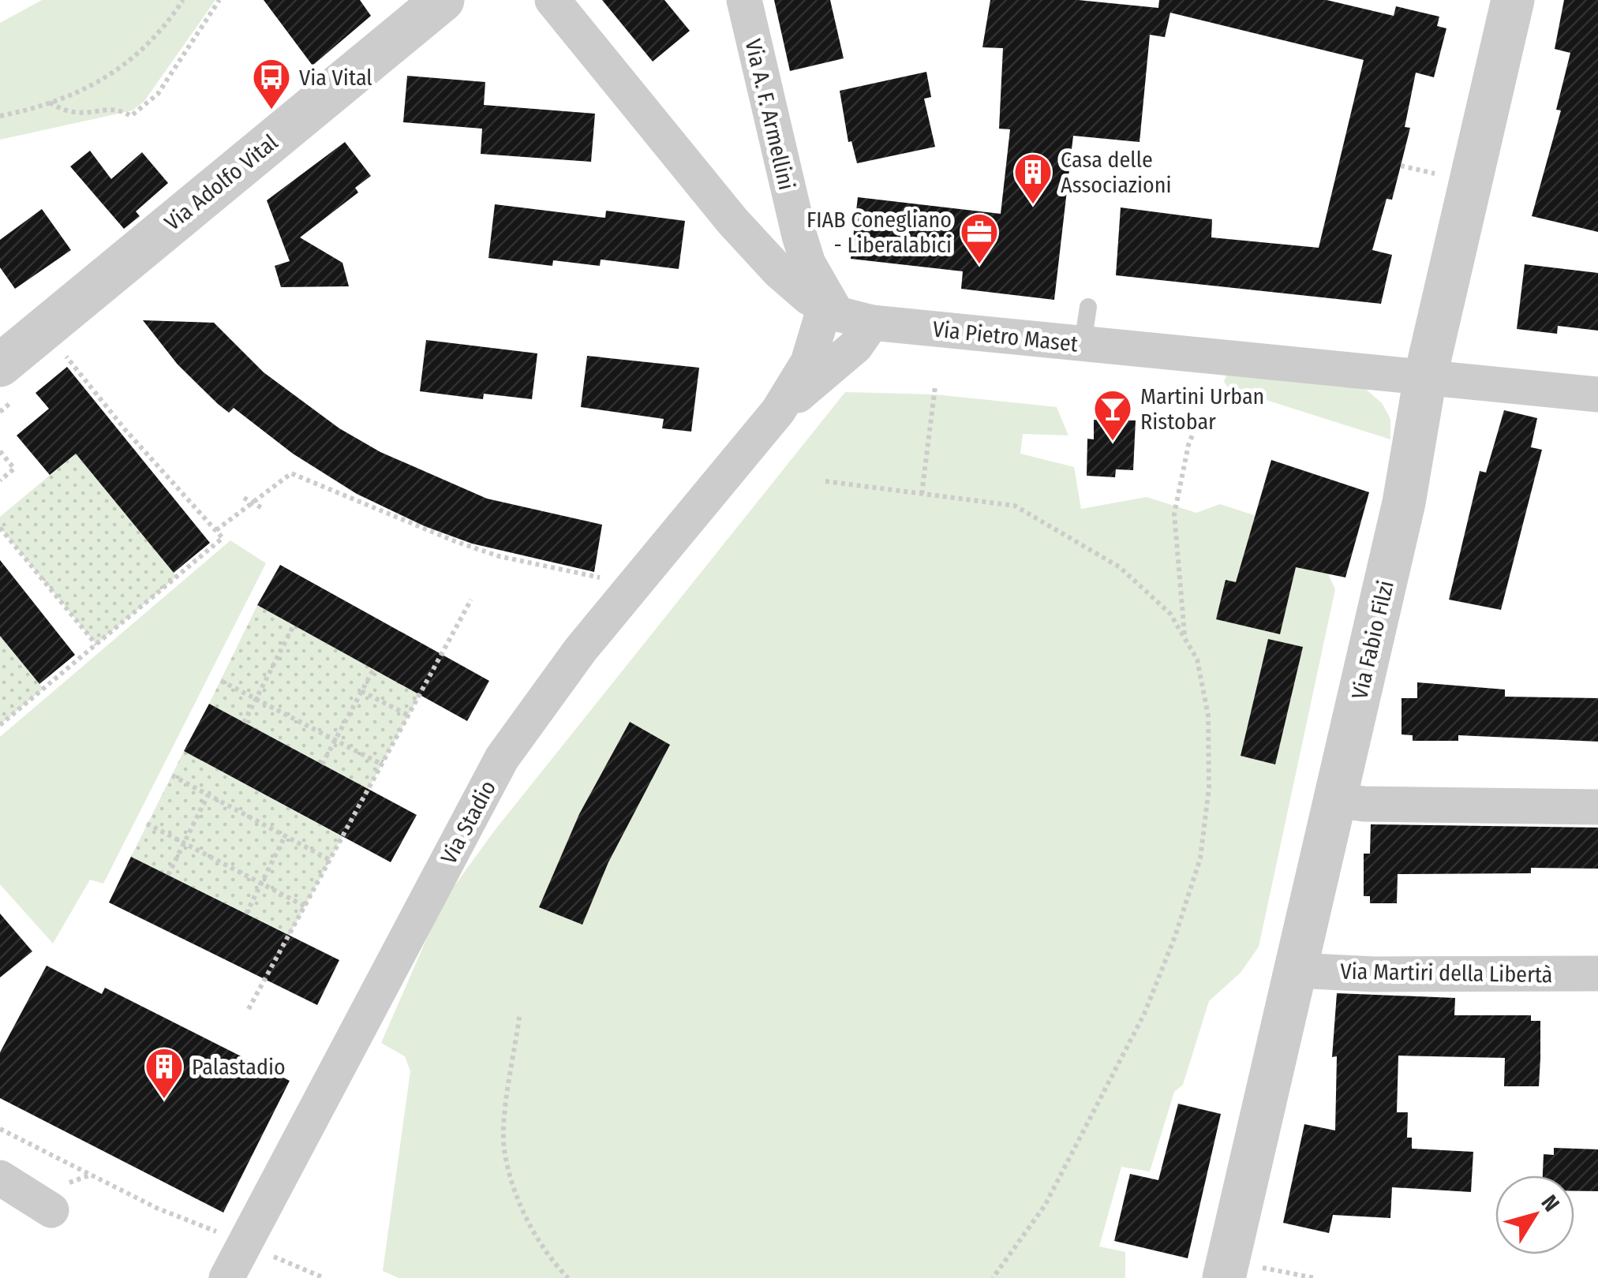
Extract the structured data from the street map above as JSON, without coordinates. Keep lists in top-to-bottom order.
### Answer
{
  "streets": {
    "street": [
      "Via A. F. Armellini",
      "Via Adolfo Vital",
      "Via Pietro Maset",
      "Via Fabio Filzi",
      "Via Stadio",
      "Via Martiri della Libertà"
    ]
  },
  "crossings": [
    ["Via A. F. Armellini", "Via Pietro Maset"],
    ["Via A. F. Armellini", "Via Stadio"],
    ["Via Pietro Maset", "Via Fabio Filzi"],
    ["Via Pietro Maset", "Via Stadio"],
    ["Via Fabio Filzi", "Via Martiri della Libertà"]
  ],
  "places": {
    "bus stop": ["Via Vital"],
    "building": ["Casa delle Associazioni", "Palastadio"],
    "office": ["FIAB Conegliano - Liberalabici"],
    "bar": ["Martini Urban Ristobar"]
  },
  "north": "top right"
}
